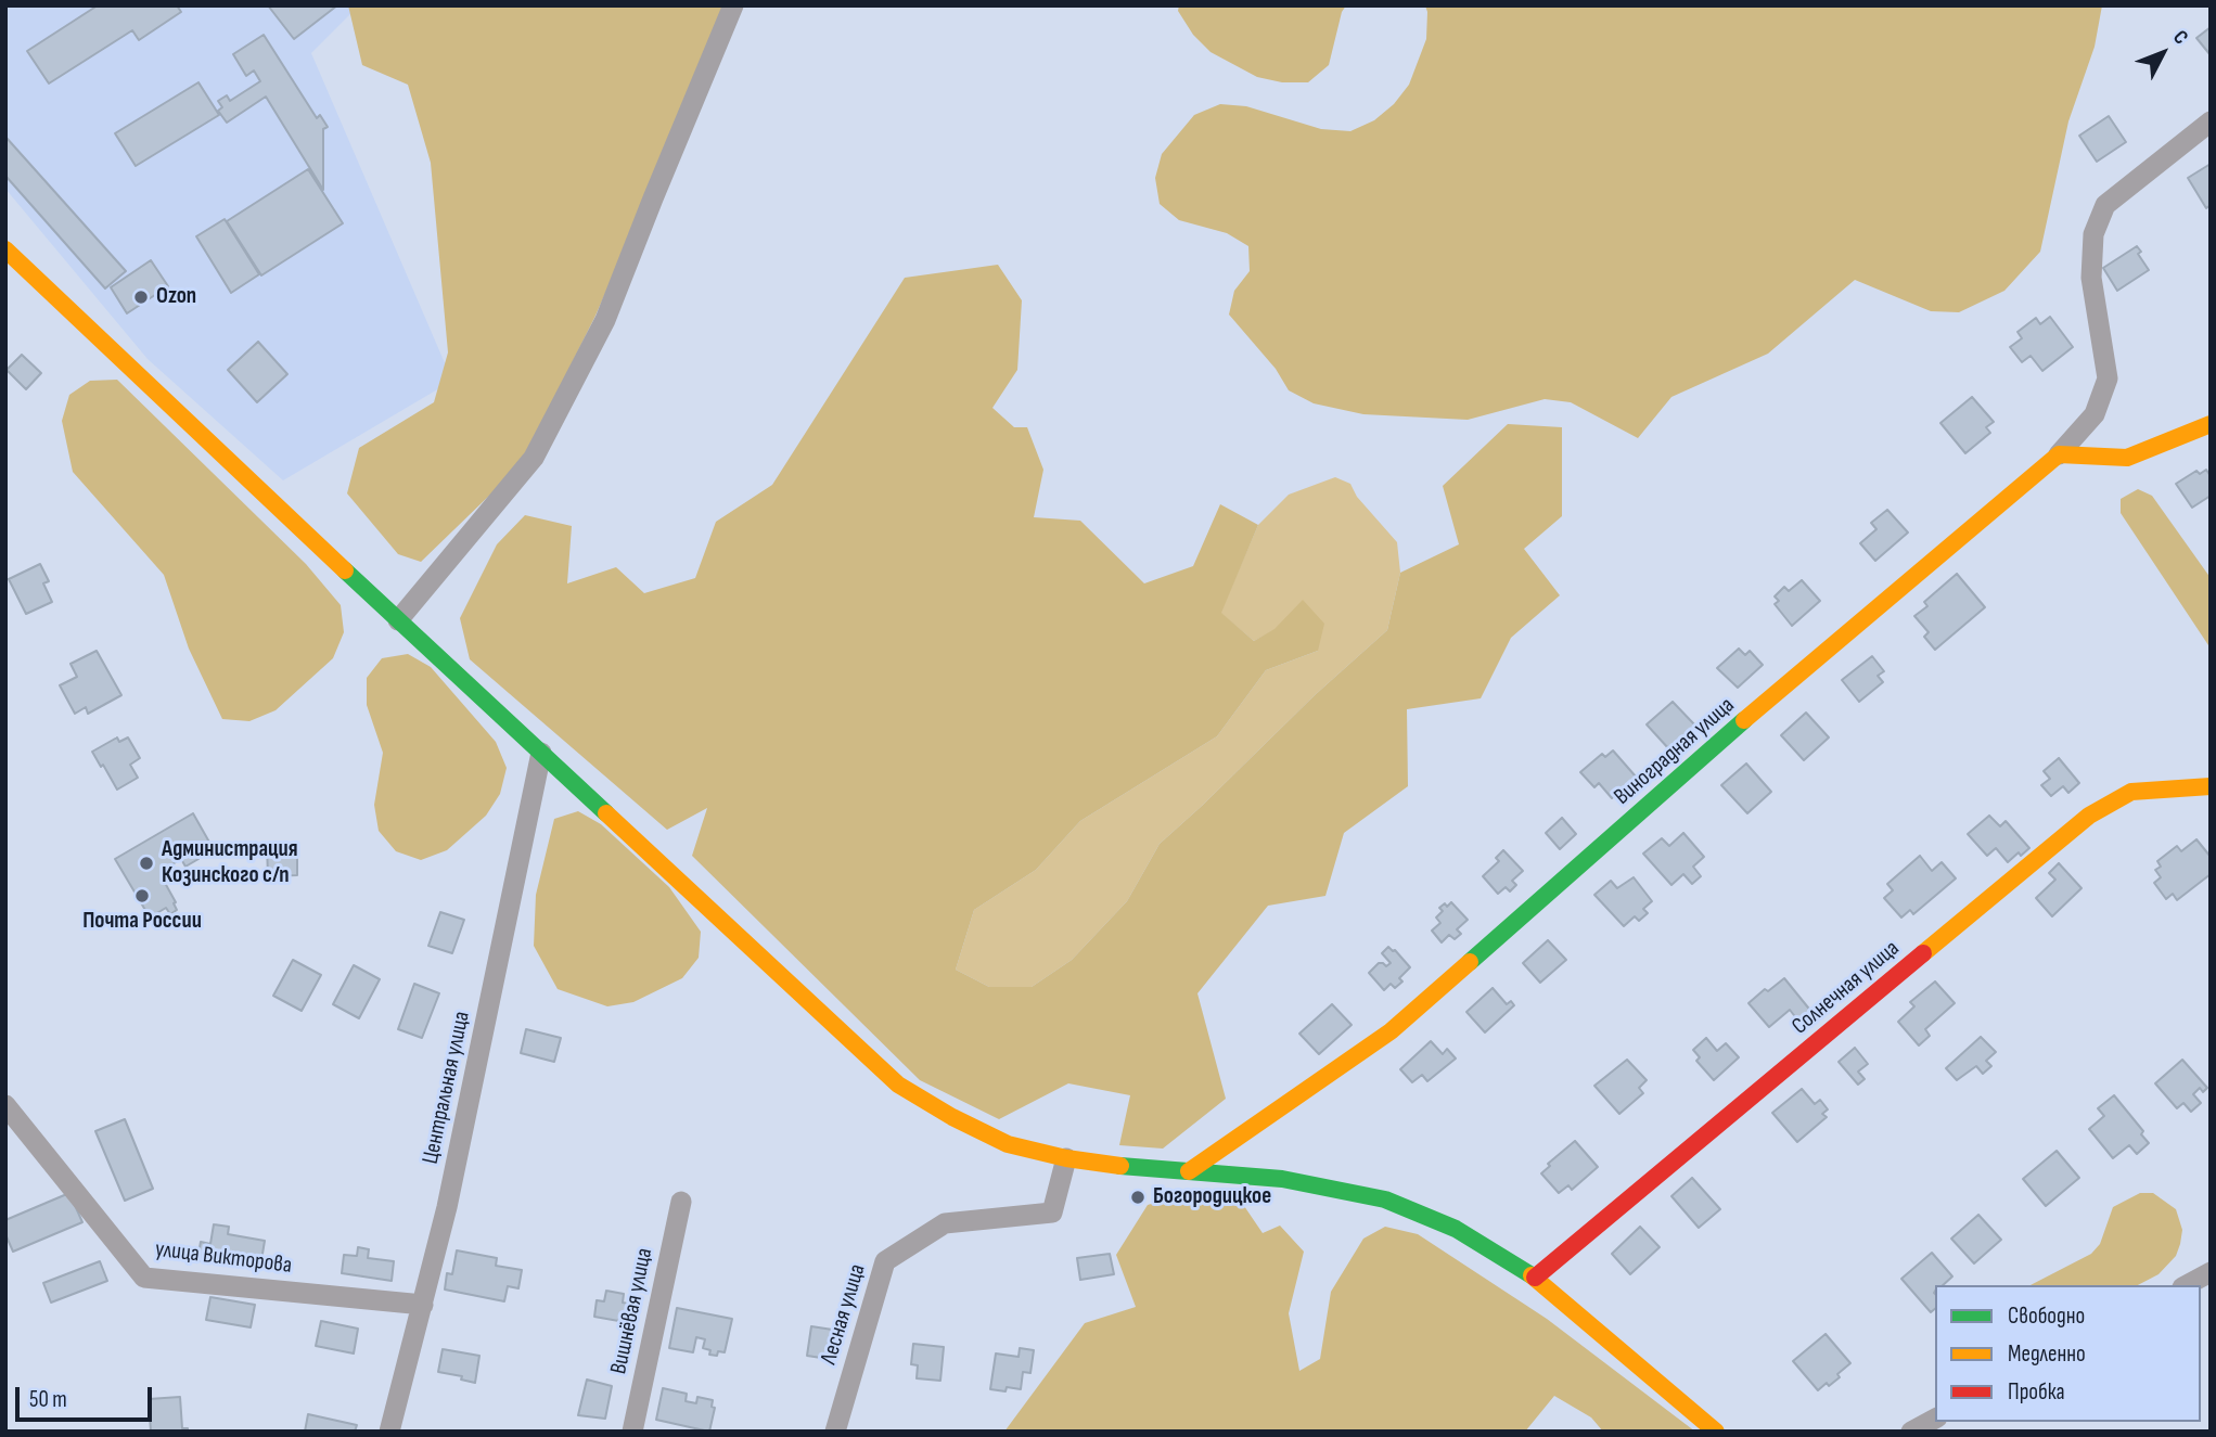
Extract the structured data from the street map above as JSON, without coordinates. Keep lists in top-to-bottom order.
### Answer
{
  "streets": {
    "street": [
      "Виноградная улица",
      "Солнечная улица",
      "Центральная улица",
      "улица Викторова",
      "Вишнёвая улица",
      "Лесная улица"
    ]
  },
  "crossings": [
    ["Центральная улица", "улица Викторова"]
  ],
  "places": [
    "Ozon",
    "Администрация Козинского с/п",
    "Почта России",
    "Богородицкое"
  ],
  "legend": ["Свободно", "Медленно", "Пробка"],
  "scale_bar": "50 m",
  "north": "top right"
}
